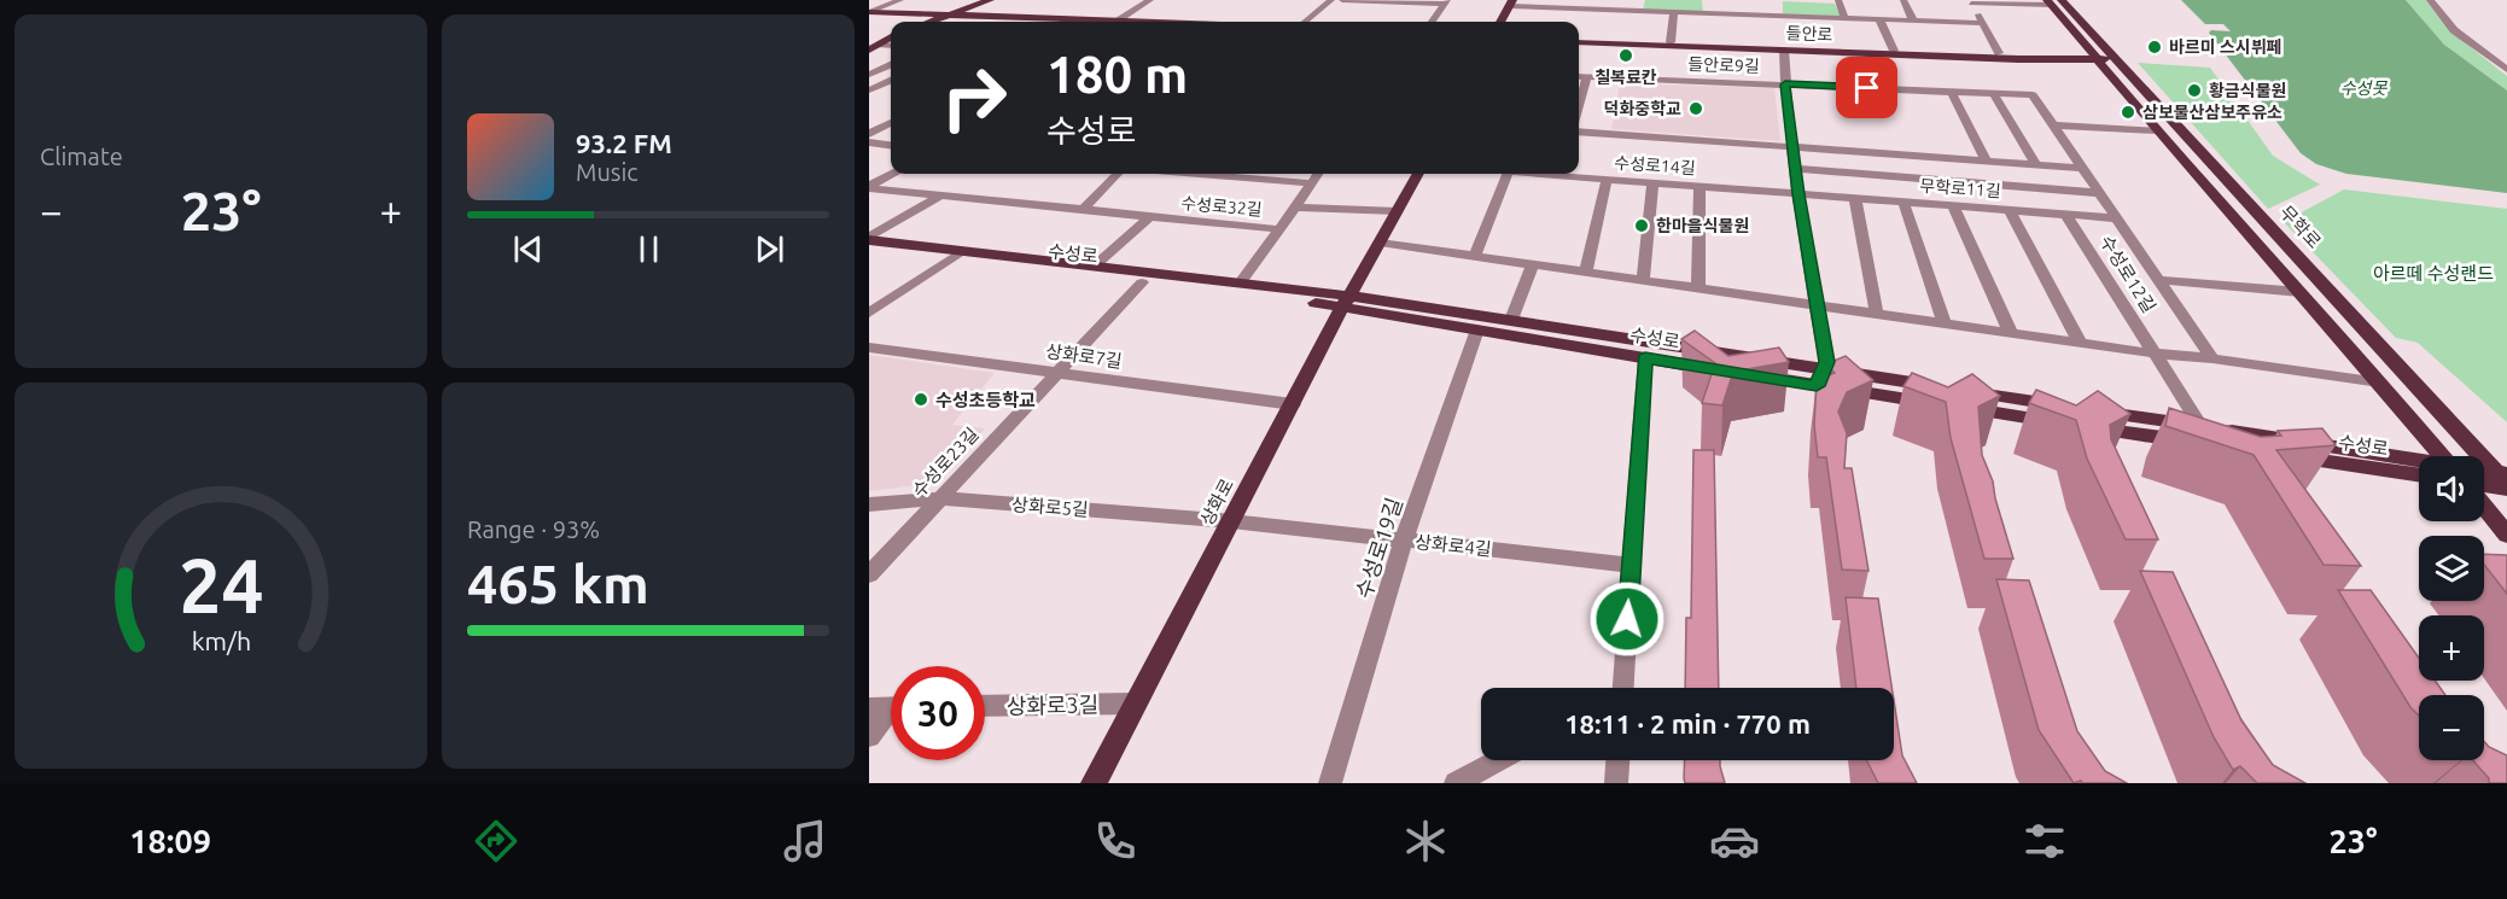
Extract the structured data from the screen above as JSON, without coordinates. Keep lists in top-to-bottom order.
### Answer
{
  "streets": {
    "main road": [
      "들안로",
      "무학로",
      "수성로",
      "상화로"
    ],
    "street": [
      "들안로9길",
      "수성로14길",
      "무학로11길",
      "수성로32길",
      "수성로12길",
      "상화로7길",
      "수성로23길",
      "상화로5길",
      "상화로4길",
      "수성로19길",
      "상화로3길"
    ]
  },
  "crossings": [
    ["들안로", "무학로"],
    ["수성로14길", "무학로11길"],
    ["무학로11길", "수성로12길"],
    ["수성로32길", "수성로"],
    ["무학로", "수성로"],
    ["수성로", "수성로12길"],
    ["수성로", "수성로23길"],
    ["수성로", "상화로"],
    ["수성로", "수성로19길"],
    ["상화로7길", "수성로23길"],
    ["상화로7길", "상화로"],
    ["수성로23길", "상화로5길"],
    ["상화로", "상화로5길"],
    ["상화로", "상화로4길"],
    ["상화로", "상화로3길"],
    ["상화로5길", "상화로4길"],
    ["상화로4길", "수성로19길"]
  ],
  "water": ["수성못"],
  "parks": ["아르떼 수성랜드"],
  "places": [
    "바르미 스시뷔페",
    "칠복료칸",
    "황금식물원",
    "덕화중학교",
    "삼보물산삼보주유소",
    "한마을식물원",
    "수성초등학교"
  ],
  "page": {
    "tile": [
      "Climate",
      ["Range · 93%", "465 km"]
    ],
    "turn": ["180 m", "수성로"],
    "song": ["93.2 FM", "Music"],
    "heat": ["−", "23°", "+"],
    "map_buttons": ["+", "−"],
    "limit": "30",
    "trip": "18:11 · 2 min · 770 m",
    "tabs": ["18:09", "23°"],
    "gauge": ["24", "km/h"]
  }
}
